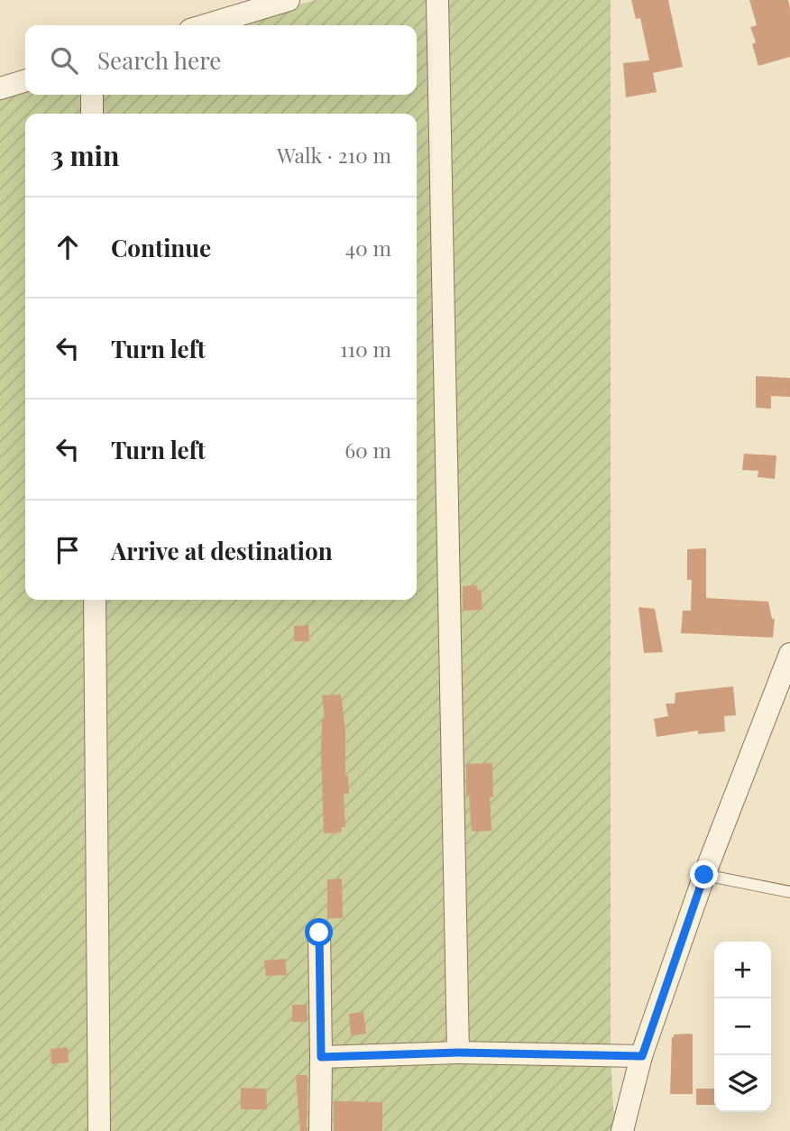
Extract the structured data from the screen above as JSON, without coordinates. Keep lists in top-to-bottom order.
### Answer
{
  "page": {
    "search": "Search here",
    "heading": ["3 min", "Walk · 210 m"],
    "list": [
      ["Continue", "40 m"],
      ["Turn left", "110 m"],
      ["Turn left", "60 m"],
      "Arrive at destination"
    ],
    "map_buttons": ["+", "−"]
  }
}
